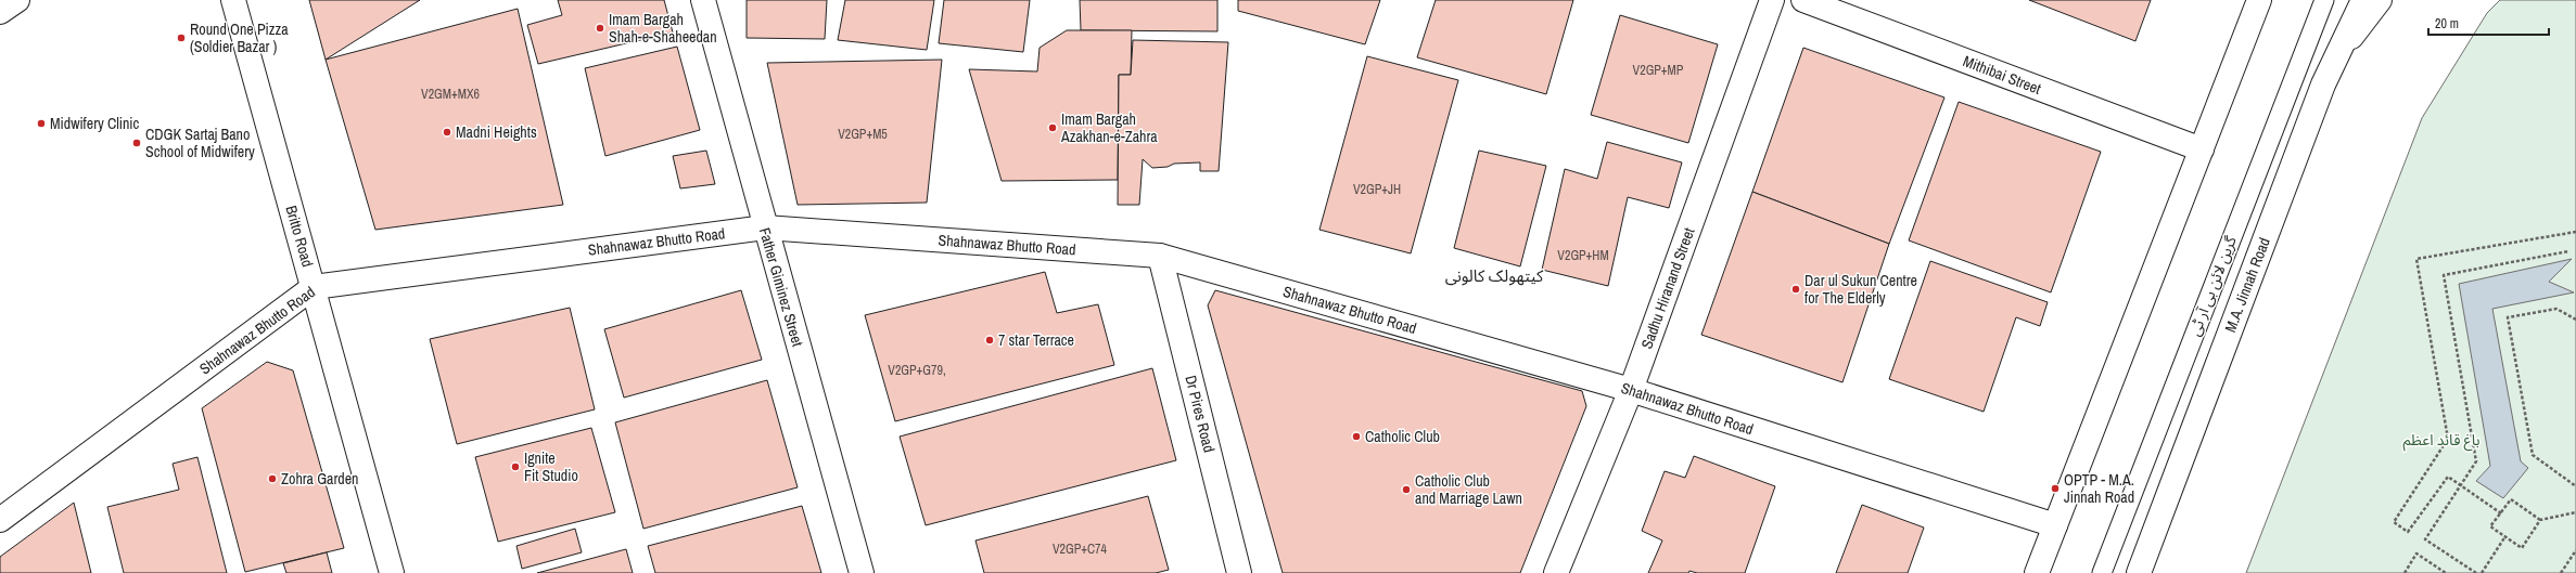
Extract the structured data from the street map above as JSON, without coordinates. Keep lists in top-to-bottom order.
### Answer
{
  "streets": {
    "main road": [
      "Mithibai Street",
      "Britto Road",
      "Shahnawaz Bhutto Road",
      "M.A. Jinnah Road",
      "Father Giminez Street",
      "Sadhu Hiranand Street",
      "Dr Pires Road"
    ],
    "lane": ["گرین لائن بی آر ٹی"]
  },
  "crossings": [
    ["Britto Road", "Shahnawaz Bhutto Road"],
    ["Shahnawaz Bhutto Road", "Father Giminez Street"],
    ["Shahnawaz Bhutto Road", "Sadhu Hiranand Street"],
    ["Shahnawaz Bhutto Road", "Dr Pires Road"]
  ],
  "districts": ["کیتھولک کالونی"],
  "parks": ["باغ قائد اعظم"],
  "places": [
    "Imam Bargah Shah-e-Shaheedan",
    "Round One Pizza (Soldier Bazar )",
    "Midwifery Clinic",
    "Imam Bargah Azakhan-e-Zahra",
    "Madni Heights",
    "CDGK Sartaj Bano School of Midwifery",
    "Dar ul Sukun Centre for The Elderly",
    "7 star Terrace",
    "Catholic Club",
    "Ignite Fit Studio",
    "Zohra Garden",
    "OPTP - M.A. Jinnah Road",
    "Catholic Club and Marriage Lawn"
  ],
  "house_numbers": [
    "V2GP+MP",
    "V2GM+MX6",
    "V2GP+M5",
    "V2GP+JH",
    "V2GP+HM",
    "V2GP+G79,",
    "V2GP+C74"
  ],
  "scale_bar": "20 m"
}
